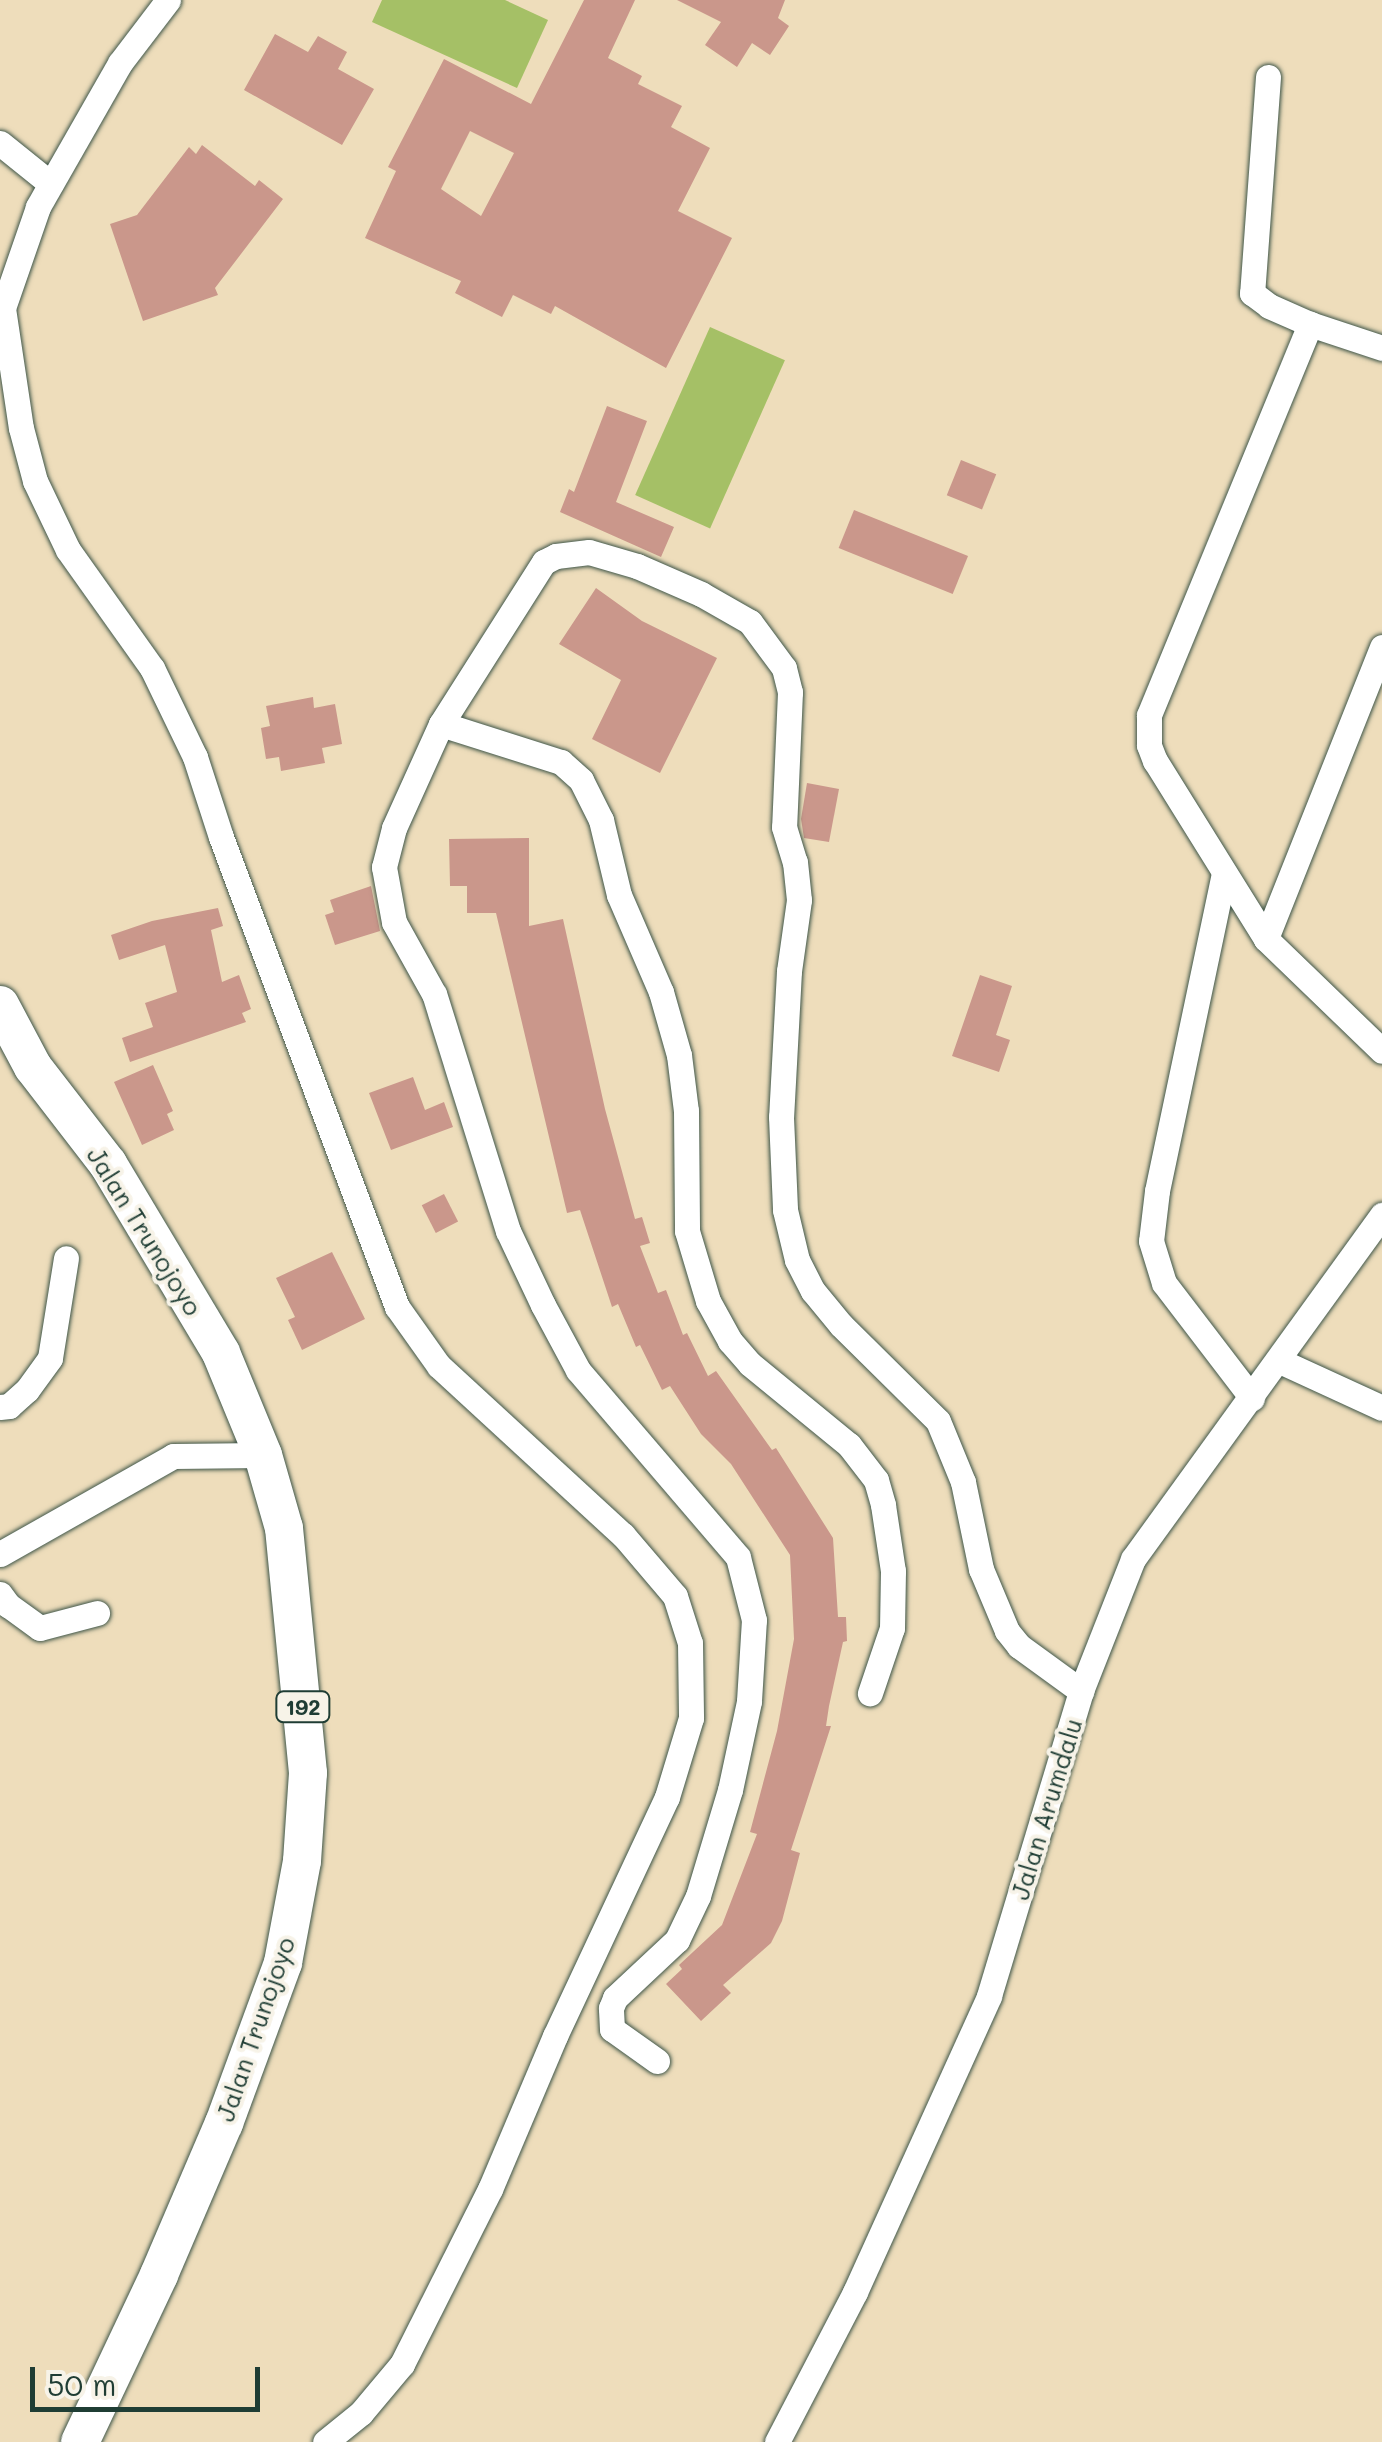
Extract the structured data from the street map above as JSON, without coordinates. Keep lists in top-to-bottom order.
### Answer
{
  "streets": {
    "main road": ["Jalan Trunojoyo", "192"],
    "street": ["Jalan Arumdalu"]
  },
  "scale_bar": "50 m"
}
